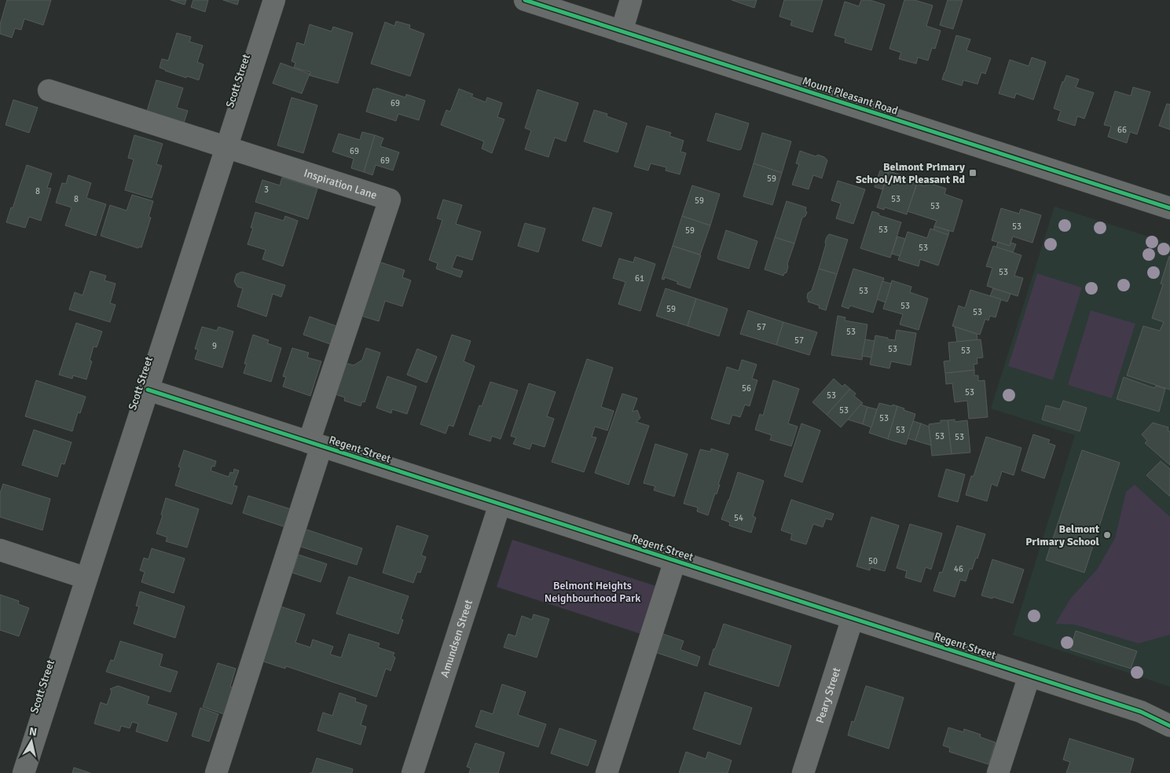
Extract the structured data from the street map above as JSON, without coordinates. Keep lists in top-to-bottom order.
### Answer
{
  "streets": {
    "street": [
      "Scott Street",
      "Mount Pleasant Road",
      "Inspiration Lane",
      "Regent Street",
      "Amundsen Street",
      "Peary Street"
    ]
  },
  "crossings": [
    ["Scott Street", "Inspiration Lane"],
    ["Scott Street", "Regent Street"],
    ["Inspiration Lane", "Regent Street"],
    ["Regent Street", "Amundsen Street"],
    ["Regent Street", "Peary Street"]
  ],
  "parks": ["Belmont Heights Neighbourhood Park"],
  "places": {
    "transit": ["Belmont Primary School/Mt Pleasant Rd"],
    "other": ["Belmont Primary School"]
  },
  "house_numbers": [
    "69",
    "66",
    "69",
    "69",
    "59",
    "3",
    "8",
    "8",
    "53",
    "59",
    "53",
    "53",
    "53",
    "59",
    "53",
    "53",
    "61",
    "53",
    "53",
    "59",
    "53",
    "57",
    "53",
    "57",
    "9",
    "53",
    "53",
    "56",
    "53",
    "53",
    "53",
    "53",
    "53",
    "53",
    "53",
    "54",
    "50",
    "46"
  ],
  "north": "top"
}
